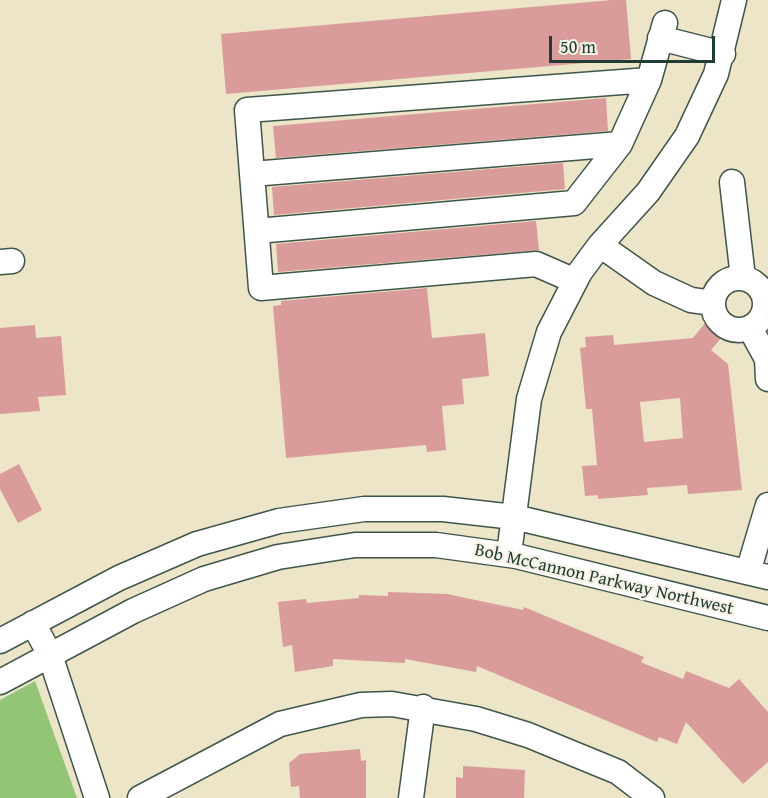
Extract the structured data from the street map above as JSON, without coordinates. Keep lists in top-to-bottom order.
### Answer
{
  "streets": {
    "street": ["Bob McCannon Parkway Northwest"]
  },
  "scale_bar": "50 m"
}
